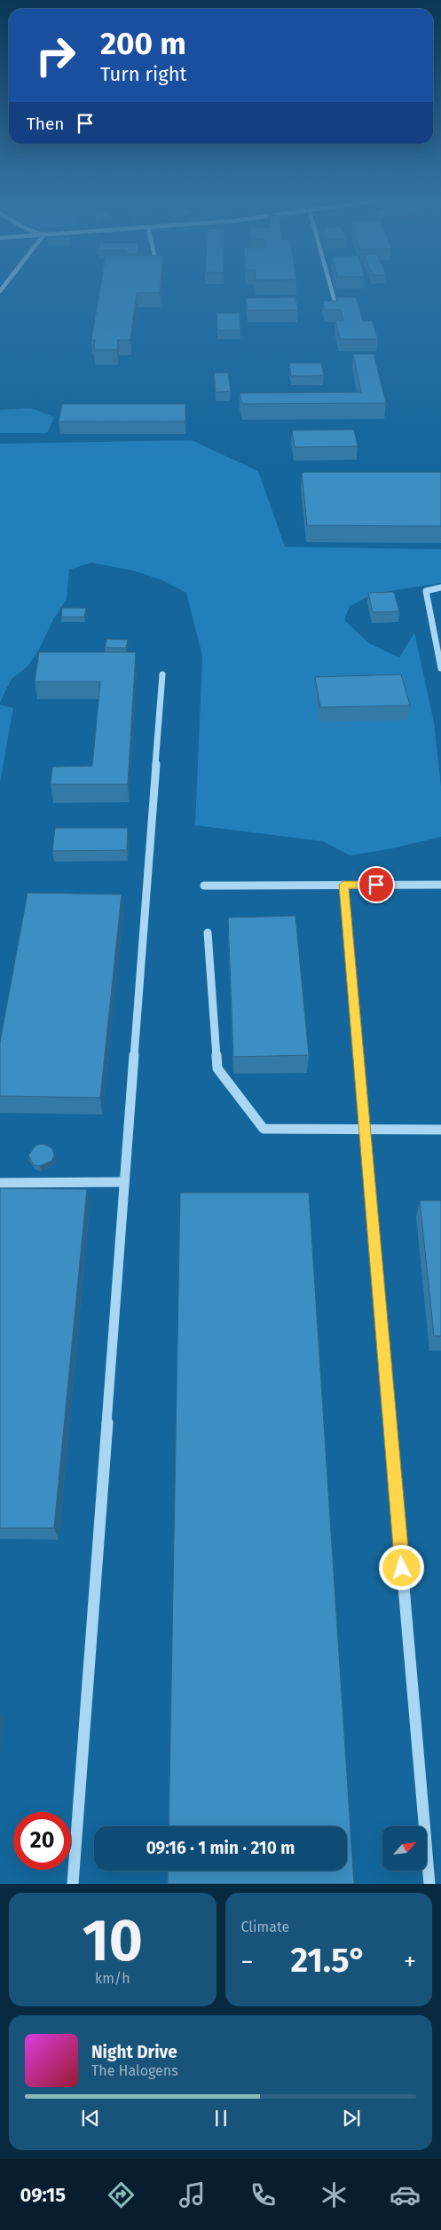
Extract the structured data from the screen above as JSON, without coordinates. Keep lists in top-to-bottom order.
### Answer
{
  "north": "top right",
  "page": {
    "turn": ["200 m", "Turn right"],
    "then": "Then",
    "limit": "20",
    "trip": "09:16 · 1 min · 210 m",
    "tile": [
      ["10", "km/h"],
      "Climate"
    ],
    "heat": ["−", "21.5°", "+"],
    "song": ["Night Drive", "The Halogens"],
    "tabs": "09:15"
  }
}
